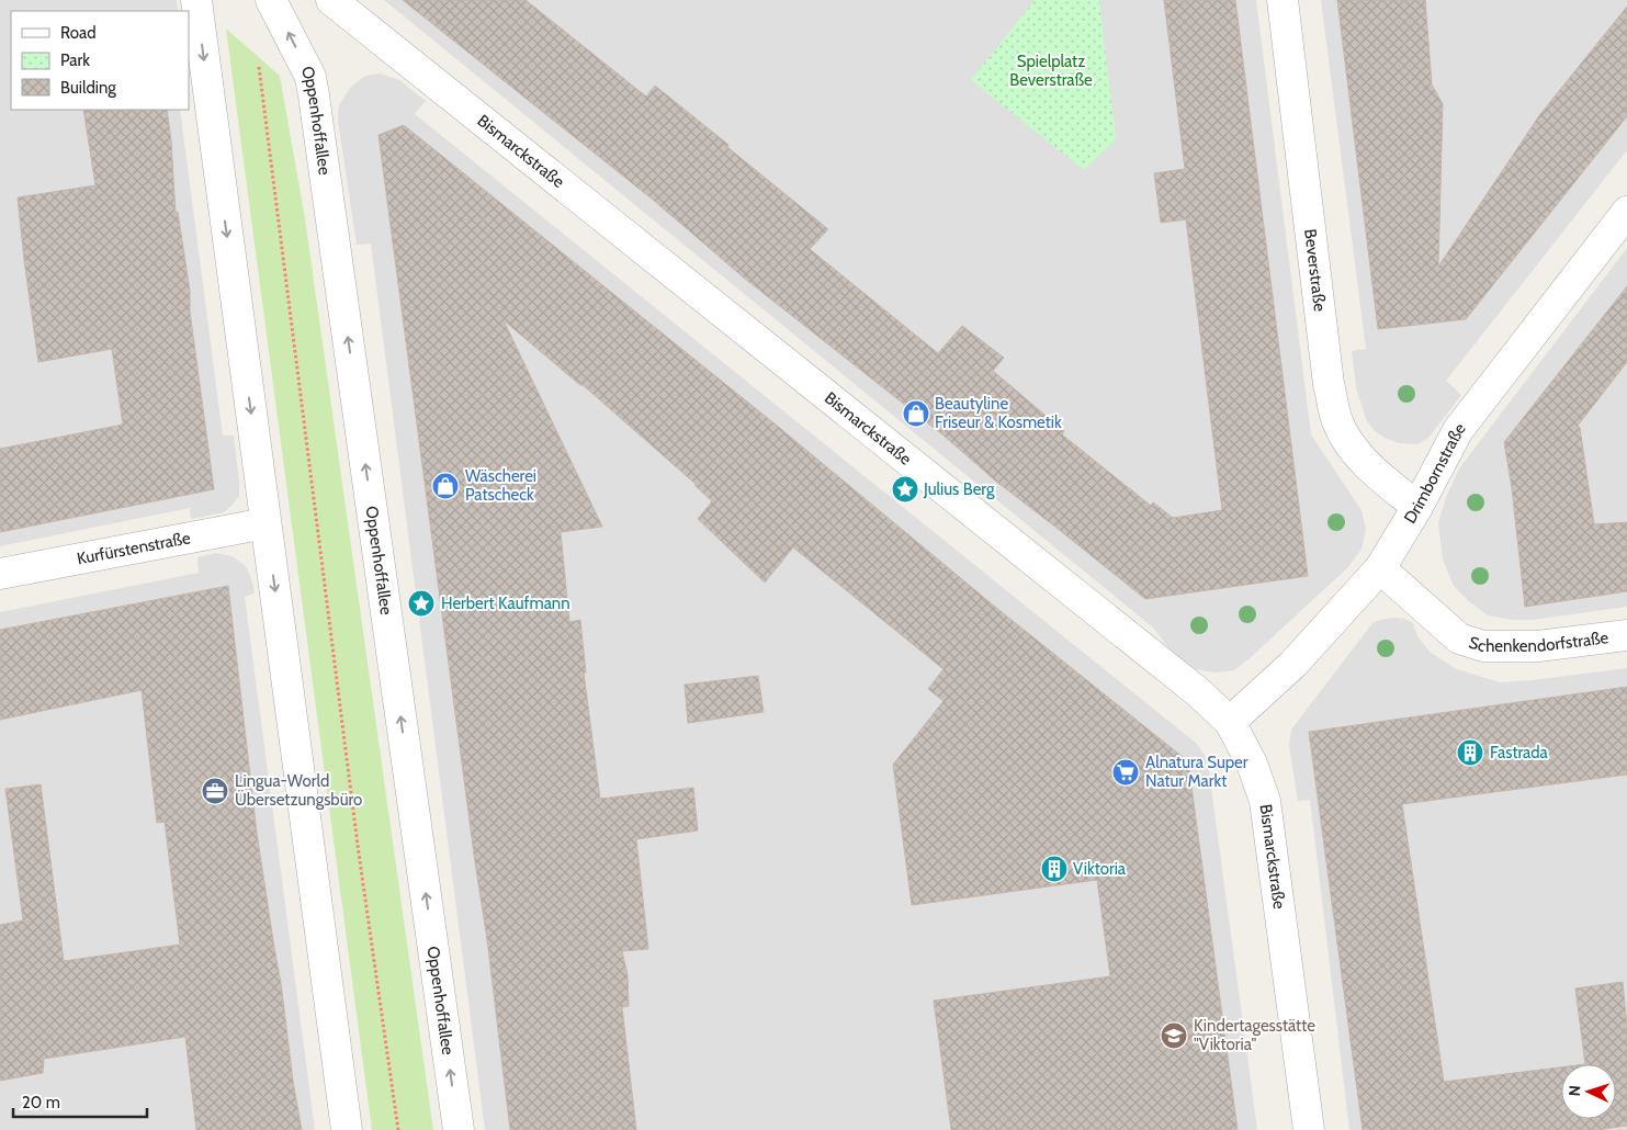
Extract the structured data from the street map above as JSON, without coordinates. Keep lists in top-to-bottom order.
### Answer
{
  "streets": {
    "street": [
      "Oppenhoffallee",
      "Bismarckstraße",
      "Beverstraße",
      "Drimbornstraße",
      "Kurfürstenstraße",
      "Schenkendorfstraße"
    ]
  },
  "crossings": [
    ["Bismarckstraße", "Drimbornstraße"],
    ["Beverstraße", "Drimbornstraße"],
    ["Drimbornstraße", "Schenkendorfstraße"]
  ],
  "parks": ["Spielplatz Beverstraße"],
  "places": {
    "shop": ["Beautyline Friseur & Kosmetik", "Wäscherei Patscheck"],
    "place": ["Julius Berg", "Herbert Kaufmann"],
    "building": ["Fastrada", "Viktoria"],
    "supermarket": ["Alnatura Super Natur Markt"],
    "office": ["Lingua-World Übersetzungsbüro"],
    "school or university": ["Kindertagesstätte \"Viktoria\""]
  },
  "legend": ["Road", "Park", "Building"],
  "scale_bar": "20 m",
  "north": "left"
}
